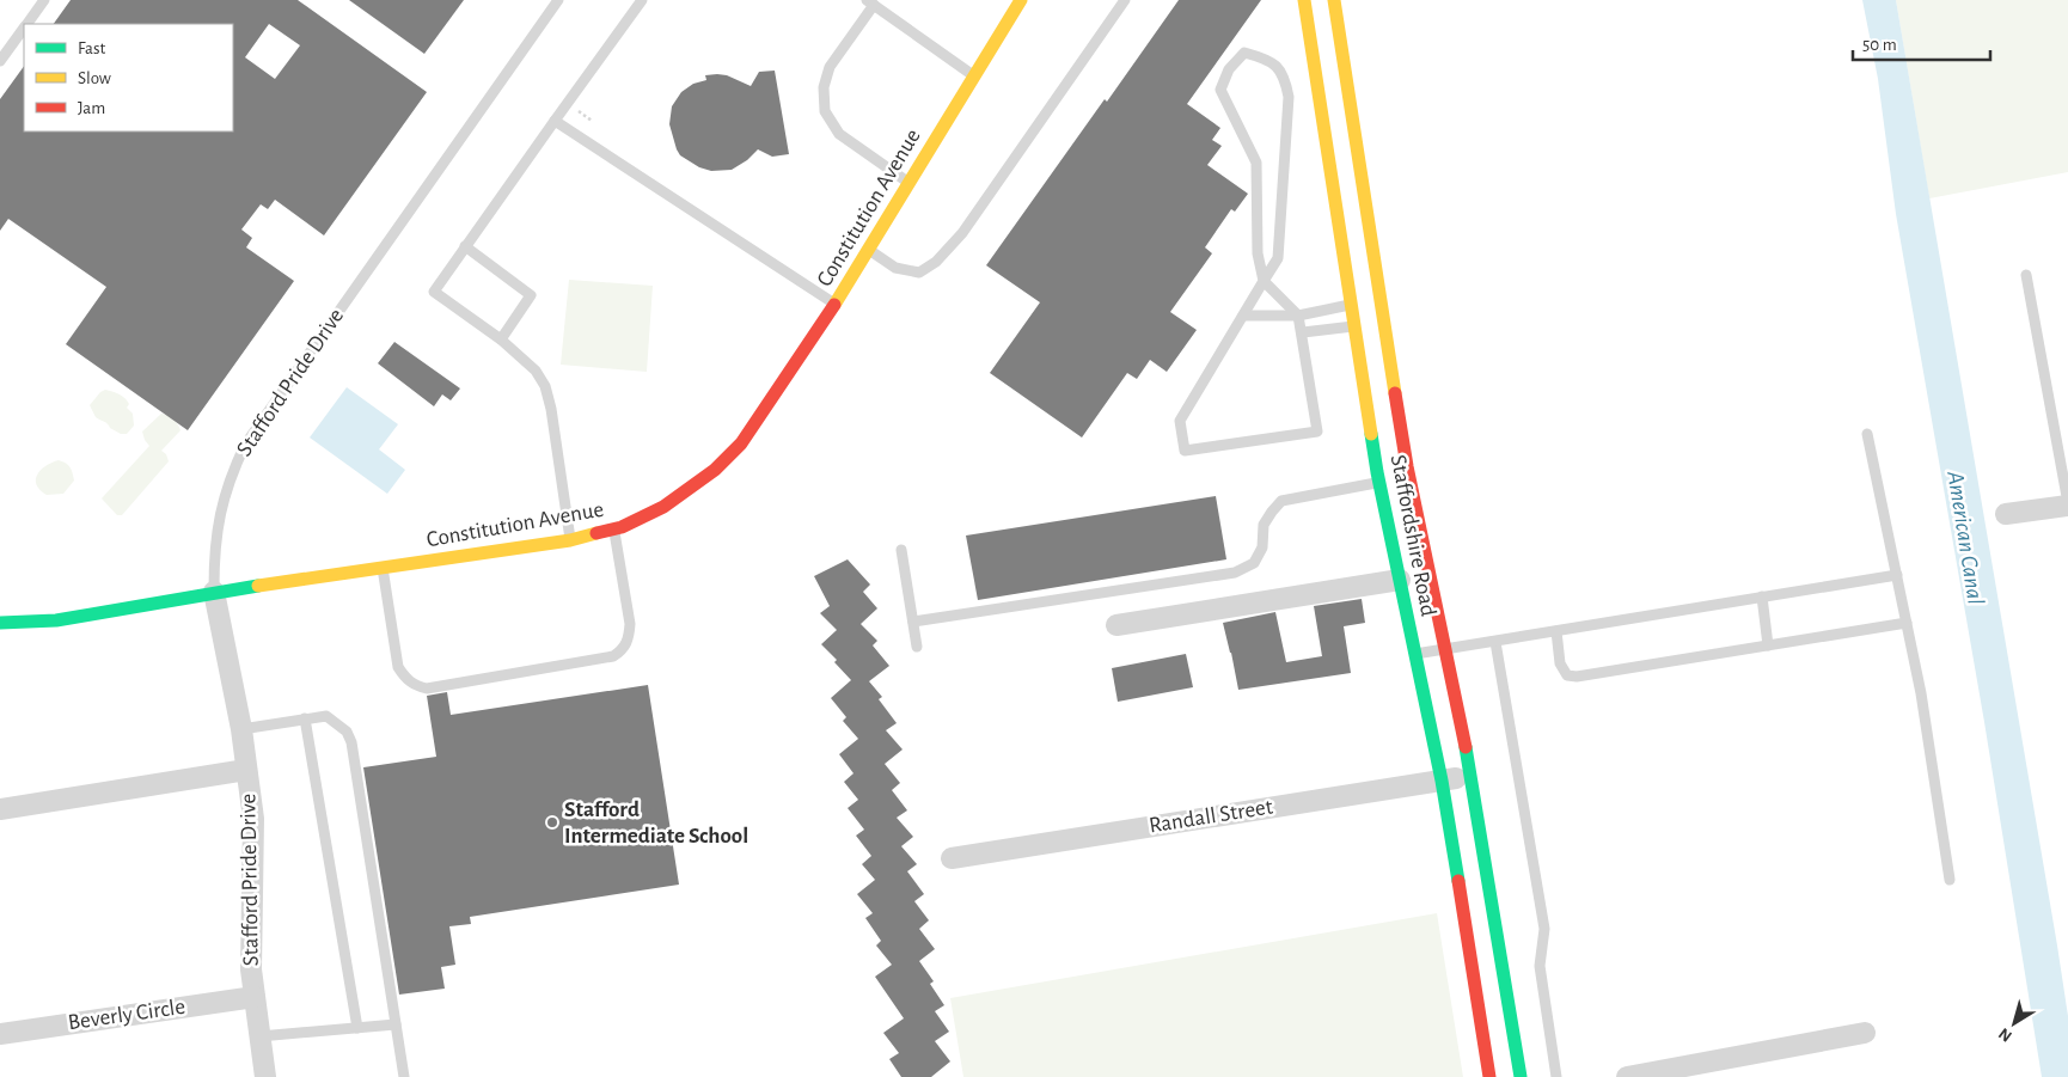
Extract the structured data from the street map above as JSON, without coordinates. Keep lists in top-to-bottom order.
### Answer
{
  "streets": {
    "main road": ["Constitution Avenue", "Staffordshire Road"],
    "street": ["Stafford Pride Drive", "Randall Street", "Beverly Circle"]
  },
  "crossings": [
    ["Constitution Avenue", "Stafford Pride Drive"],
    ["Stafford Pride Drive", "Beverly Circle"],
    ["Staffordshire Road", "Randall Street"]
  ],
  "water": ["American Canal"],
  "places": ["Stafford Intermediate School"],
  "legend": ["Fast", "Slow", "Jam"],
  "scale_bar": "50 m",
  "north": "bottom left"
}
